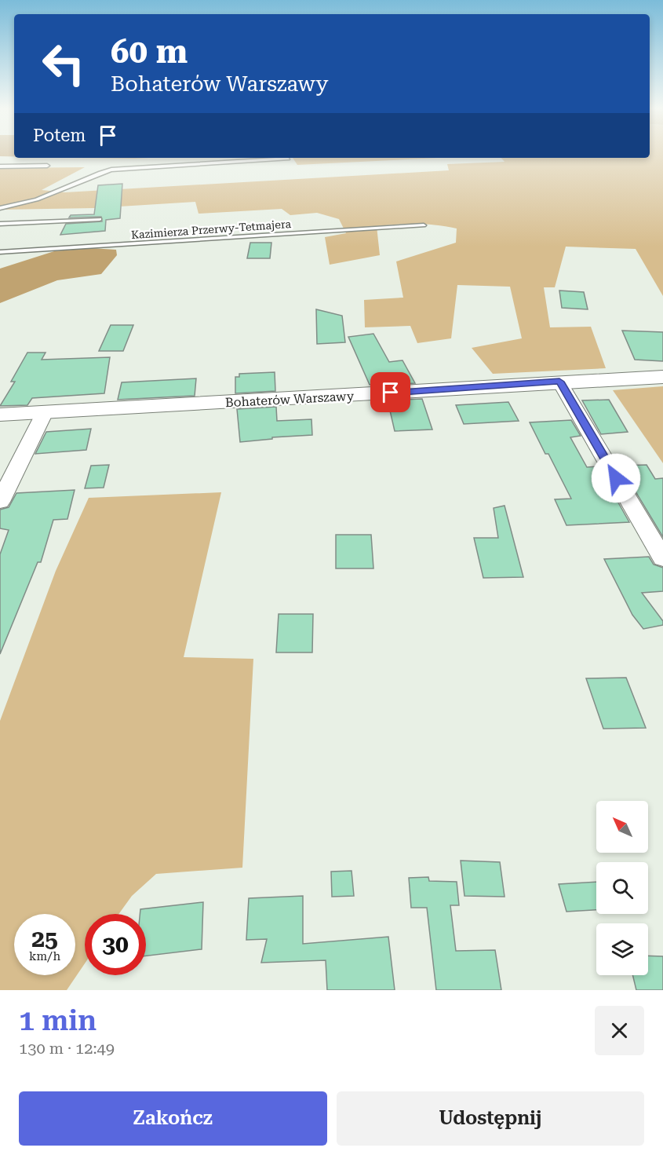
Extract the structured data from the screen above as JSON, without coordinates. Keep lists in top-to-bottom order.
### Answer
{
  "streets": {
    "street": ["Bohaterów Warszawy"],
    "lane": ["Kazimierza Przerwy-Tetmajera"]
  },
  "north": "top left",
  "page": {
    "turn": ["60 m", "Bohaterów Warszawy"],
    "then": "Potem",
    "speed": "25 km/h",
    "limit": "30",
    "heading": ["1 min", "130 m · 12:49"],
    "buttons": ["Zakończ", "Udostępnij"]
  }
}
